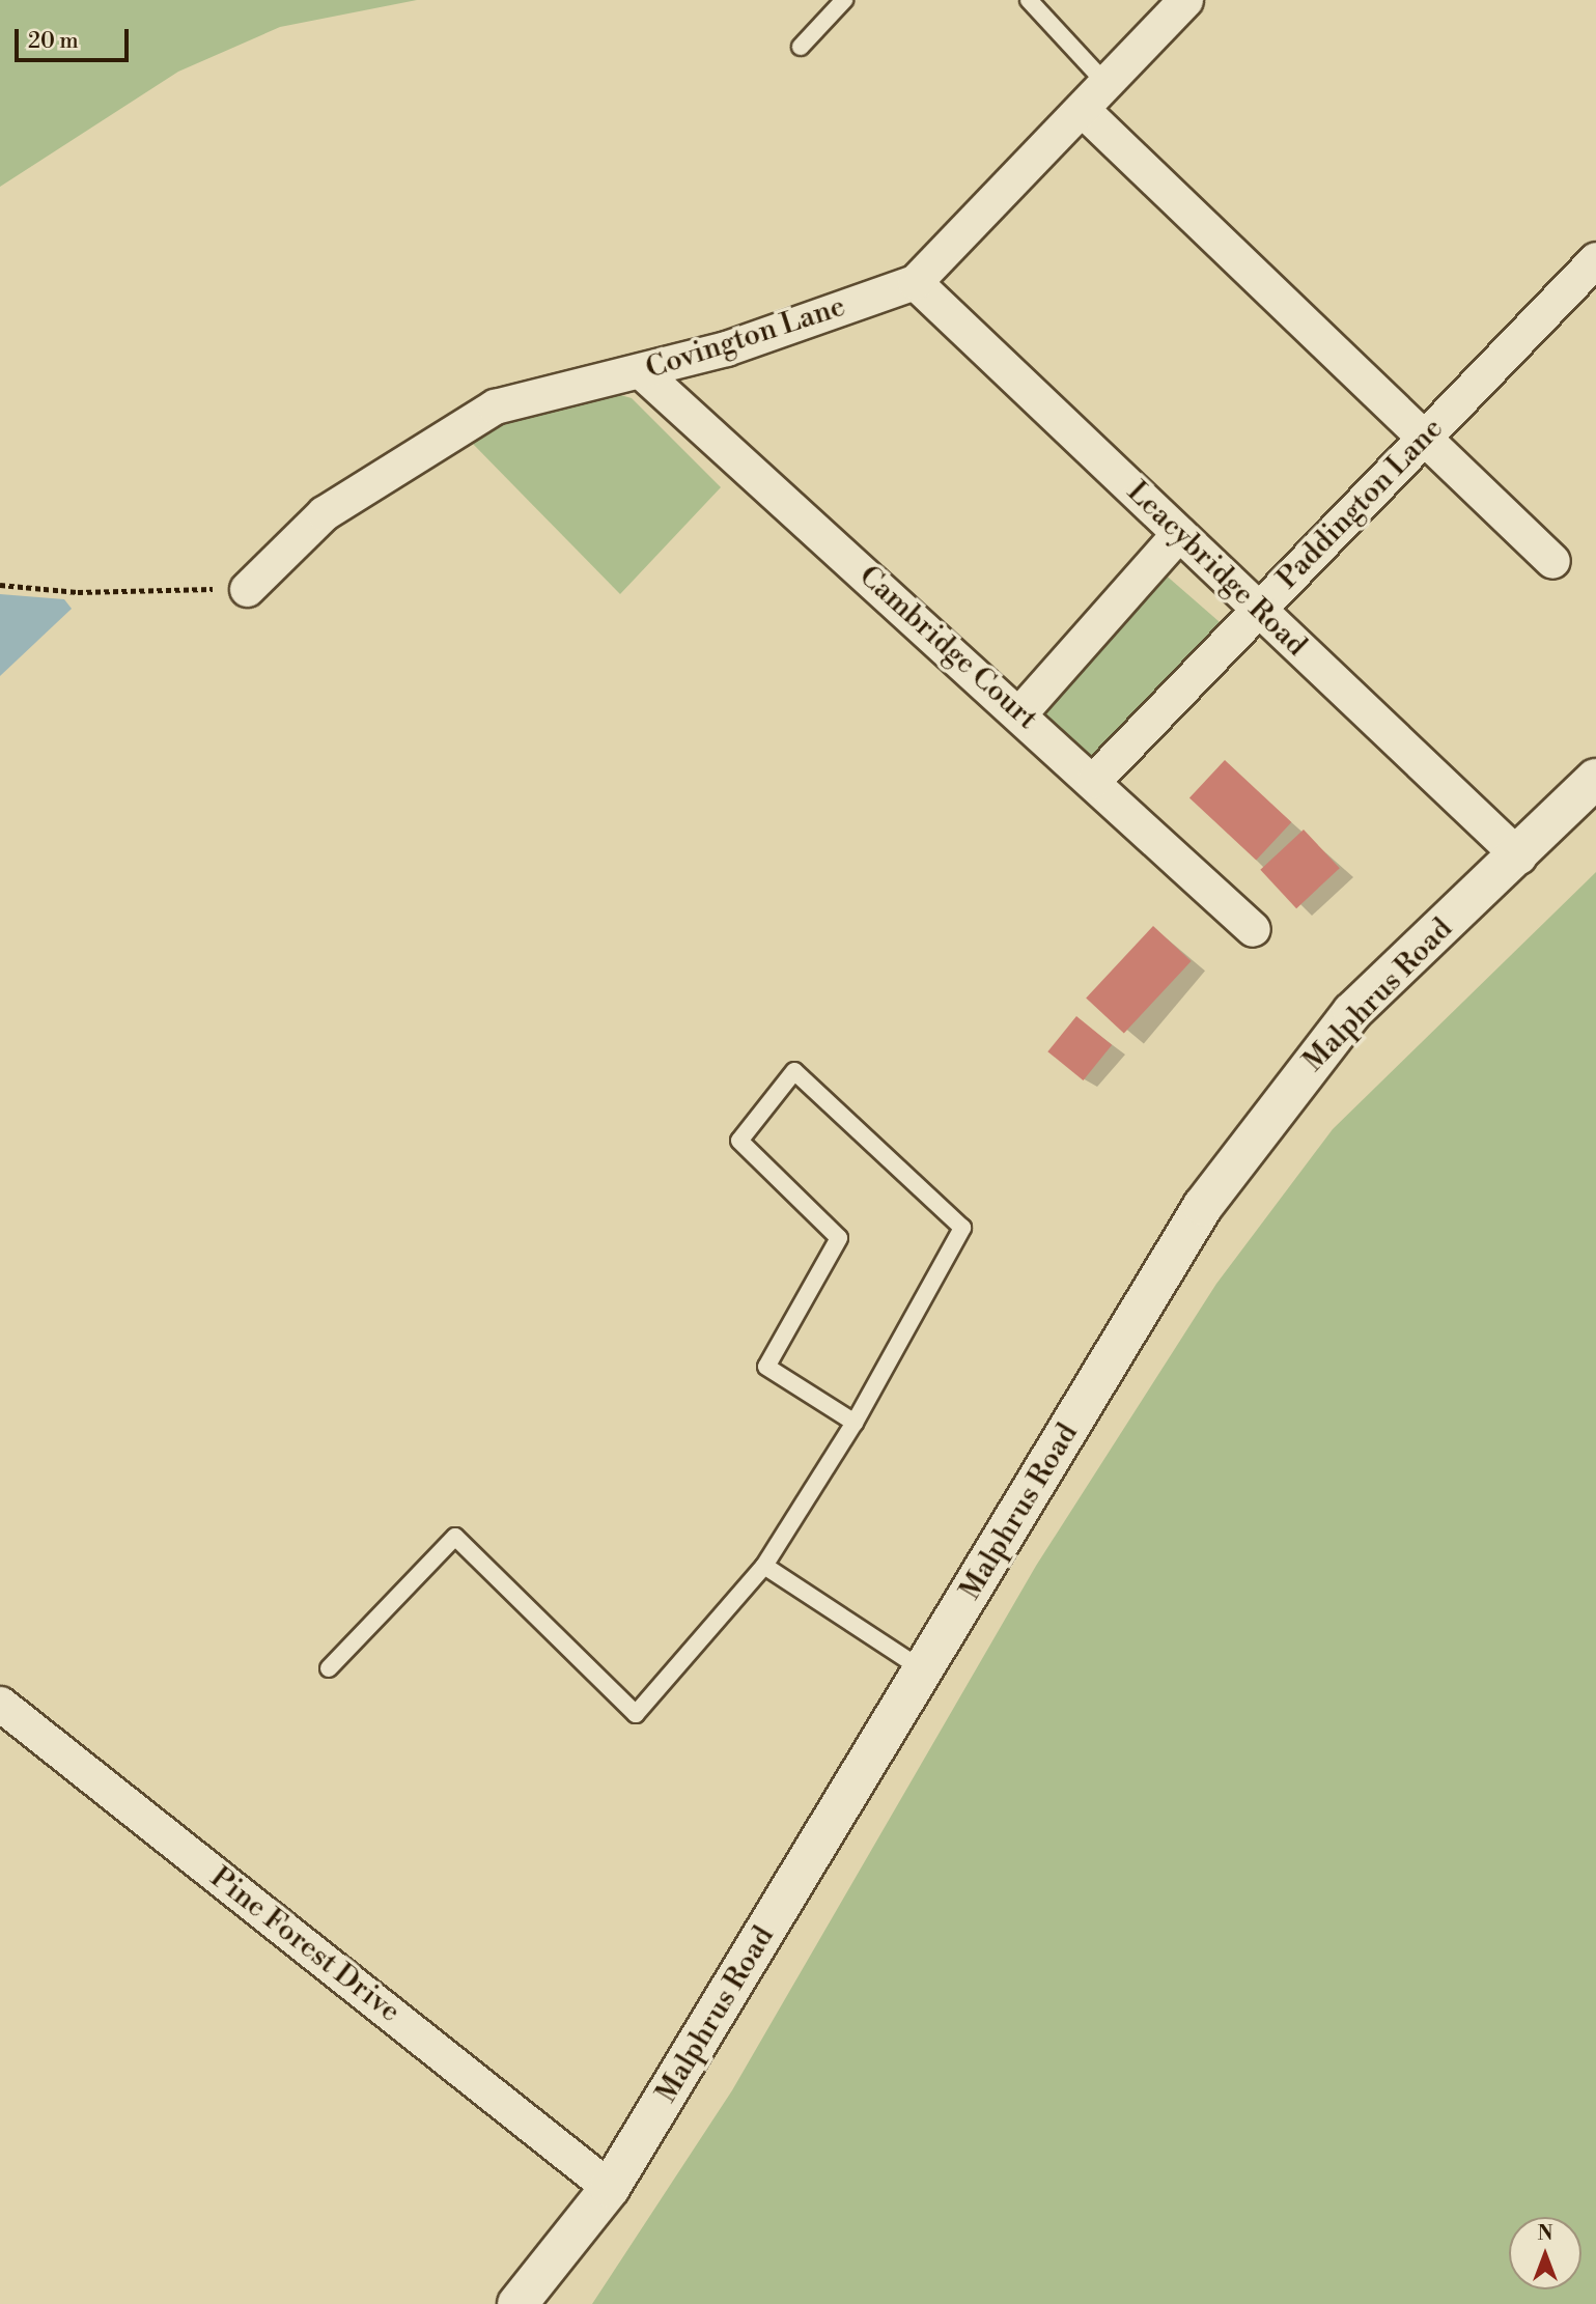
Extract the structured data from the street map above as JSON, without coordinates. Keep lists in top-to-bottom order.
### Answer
{
  "streets": {
    "street": [
      "Covington Lane",
      "Paddington Lane",
      "Leacybridge Road",
      "Cambridge Court",
      "Malphrus Road",
      "Pine Forest Drive"
    ]
  },
  "crossings": [
    ["Covington Lane", "Leacybridge Road"],
    ["Covington Lane", "Cambridge Court"],
    ["Paddington Lane", "Leacybridge Road"],
    ["Paddington Lane", "Cambridge Court"],
    ["Leacybridge Road", "Malphrus Road"],
    ["Malphrus Road", "Pine Forest Drive"]
  ],
  "scale_bar": "20 m",
  "north": "top"
}
